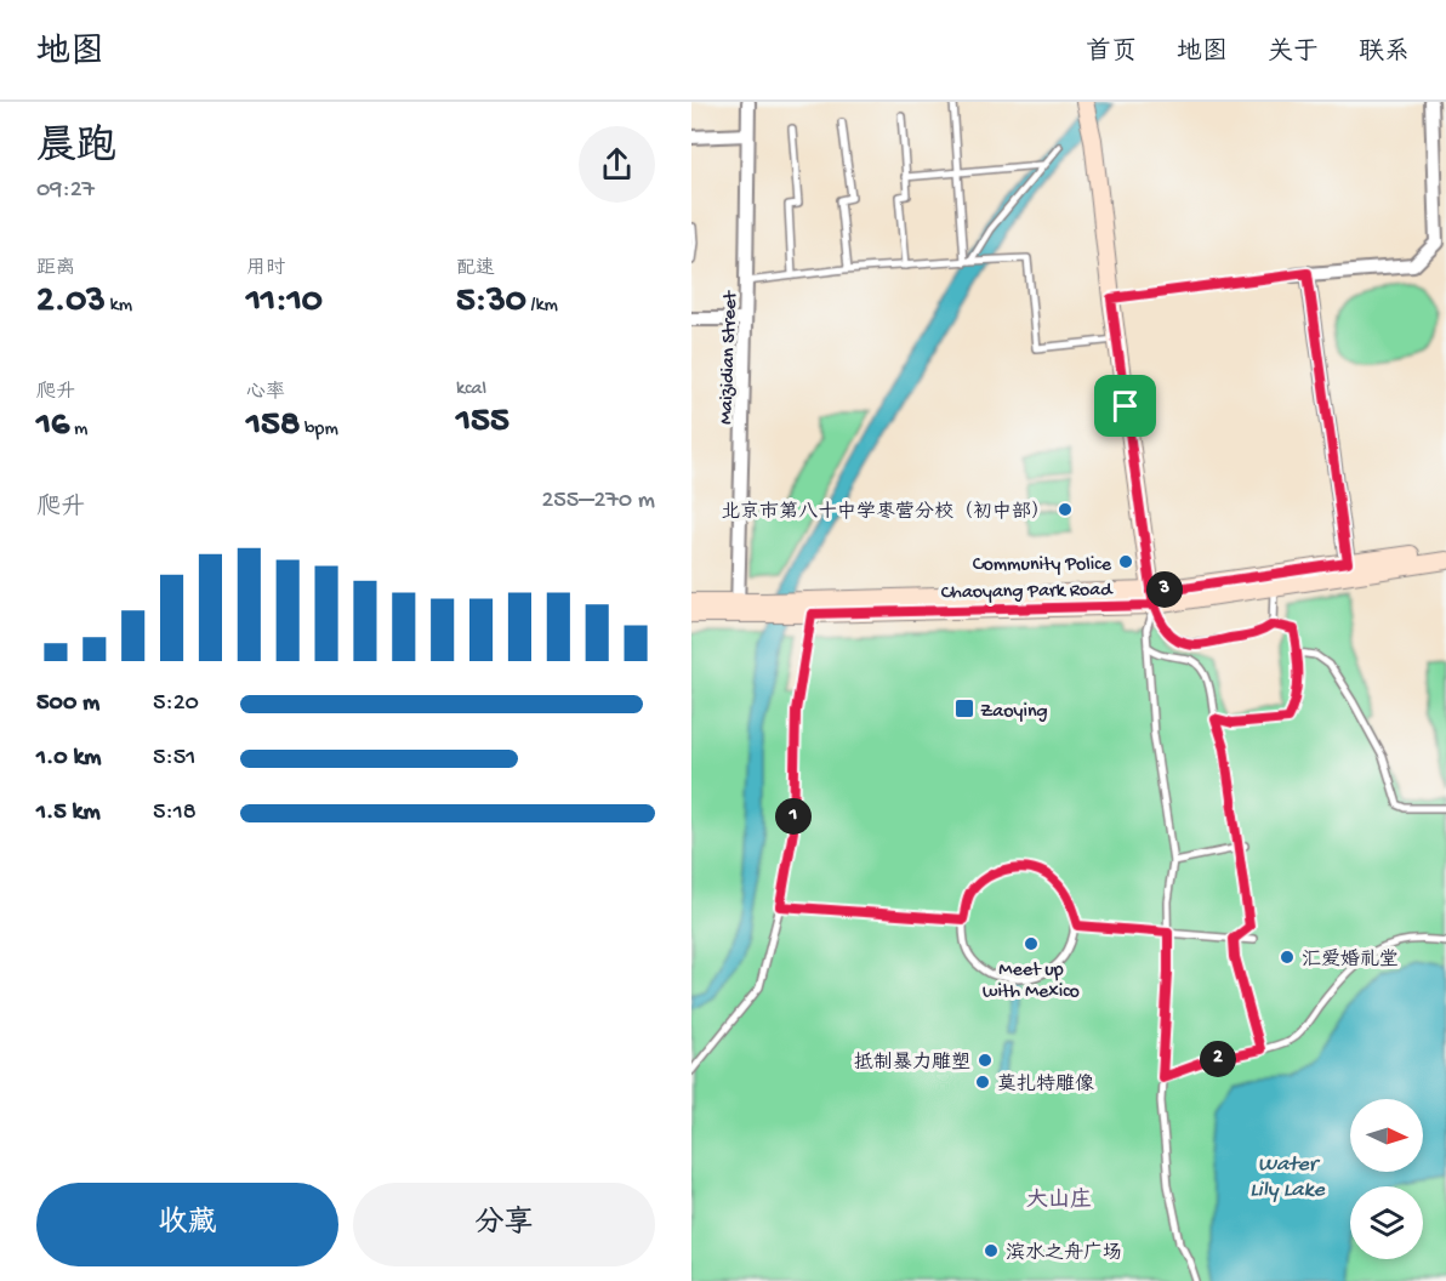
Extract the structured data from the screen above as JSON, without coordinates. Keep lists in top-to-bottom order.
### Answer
{
  "streets": {
    "main road": ["Chaoyang Park Road"],
    "street": ["Maizidian Street"]
  },
  "crossings": [
    ["Maizidian Street", "Chaoyang Park Road"]
  ],
  "districts": ["大山庄"],
  "water": ["Water Lily Lake"],
  "places": {
    "other": [
      "北京市第八十中学枣营分校（初中部）",
      "Community Police",
      "Meet up with Mexico",
      "汇爱婚礼堂",
      "抵制暴力雕塑",
      "莫扎特雕像",
      "滨水之舟广场"
    ],
    "transit": ["Zaoying"]
  },
  "north": "right",
  "page": {
    "header": "地图",
    "nav": [
      "首页",
      "地图",
      "关于",
      "联系"
    ],
    "heading": ["晨跑", "09:27"],
    "stats": [
      ["距离", "2.03 km"],
      ["用时", "11:10"],
      ["配速", "5:30 /km"],
      ["爬升", "16 m"],
      ["心率", "158 bpm"],
      ["kcal", "155"]
    ],
    "chart": ["爬升", "255–270 m"],
    "pins": ["3", "1", "2"],
    "list": [
      {
        "name": "500 m",
        "note": "5:20"
      },
      {
        "name": "1.0 km",
        "note": "5:51"
      },
      {
        "name": "1.5 km",
        "note": "5:18"
      }
    ],
    "buttons": ["收藏", "分享"]
  }
}
